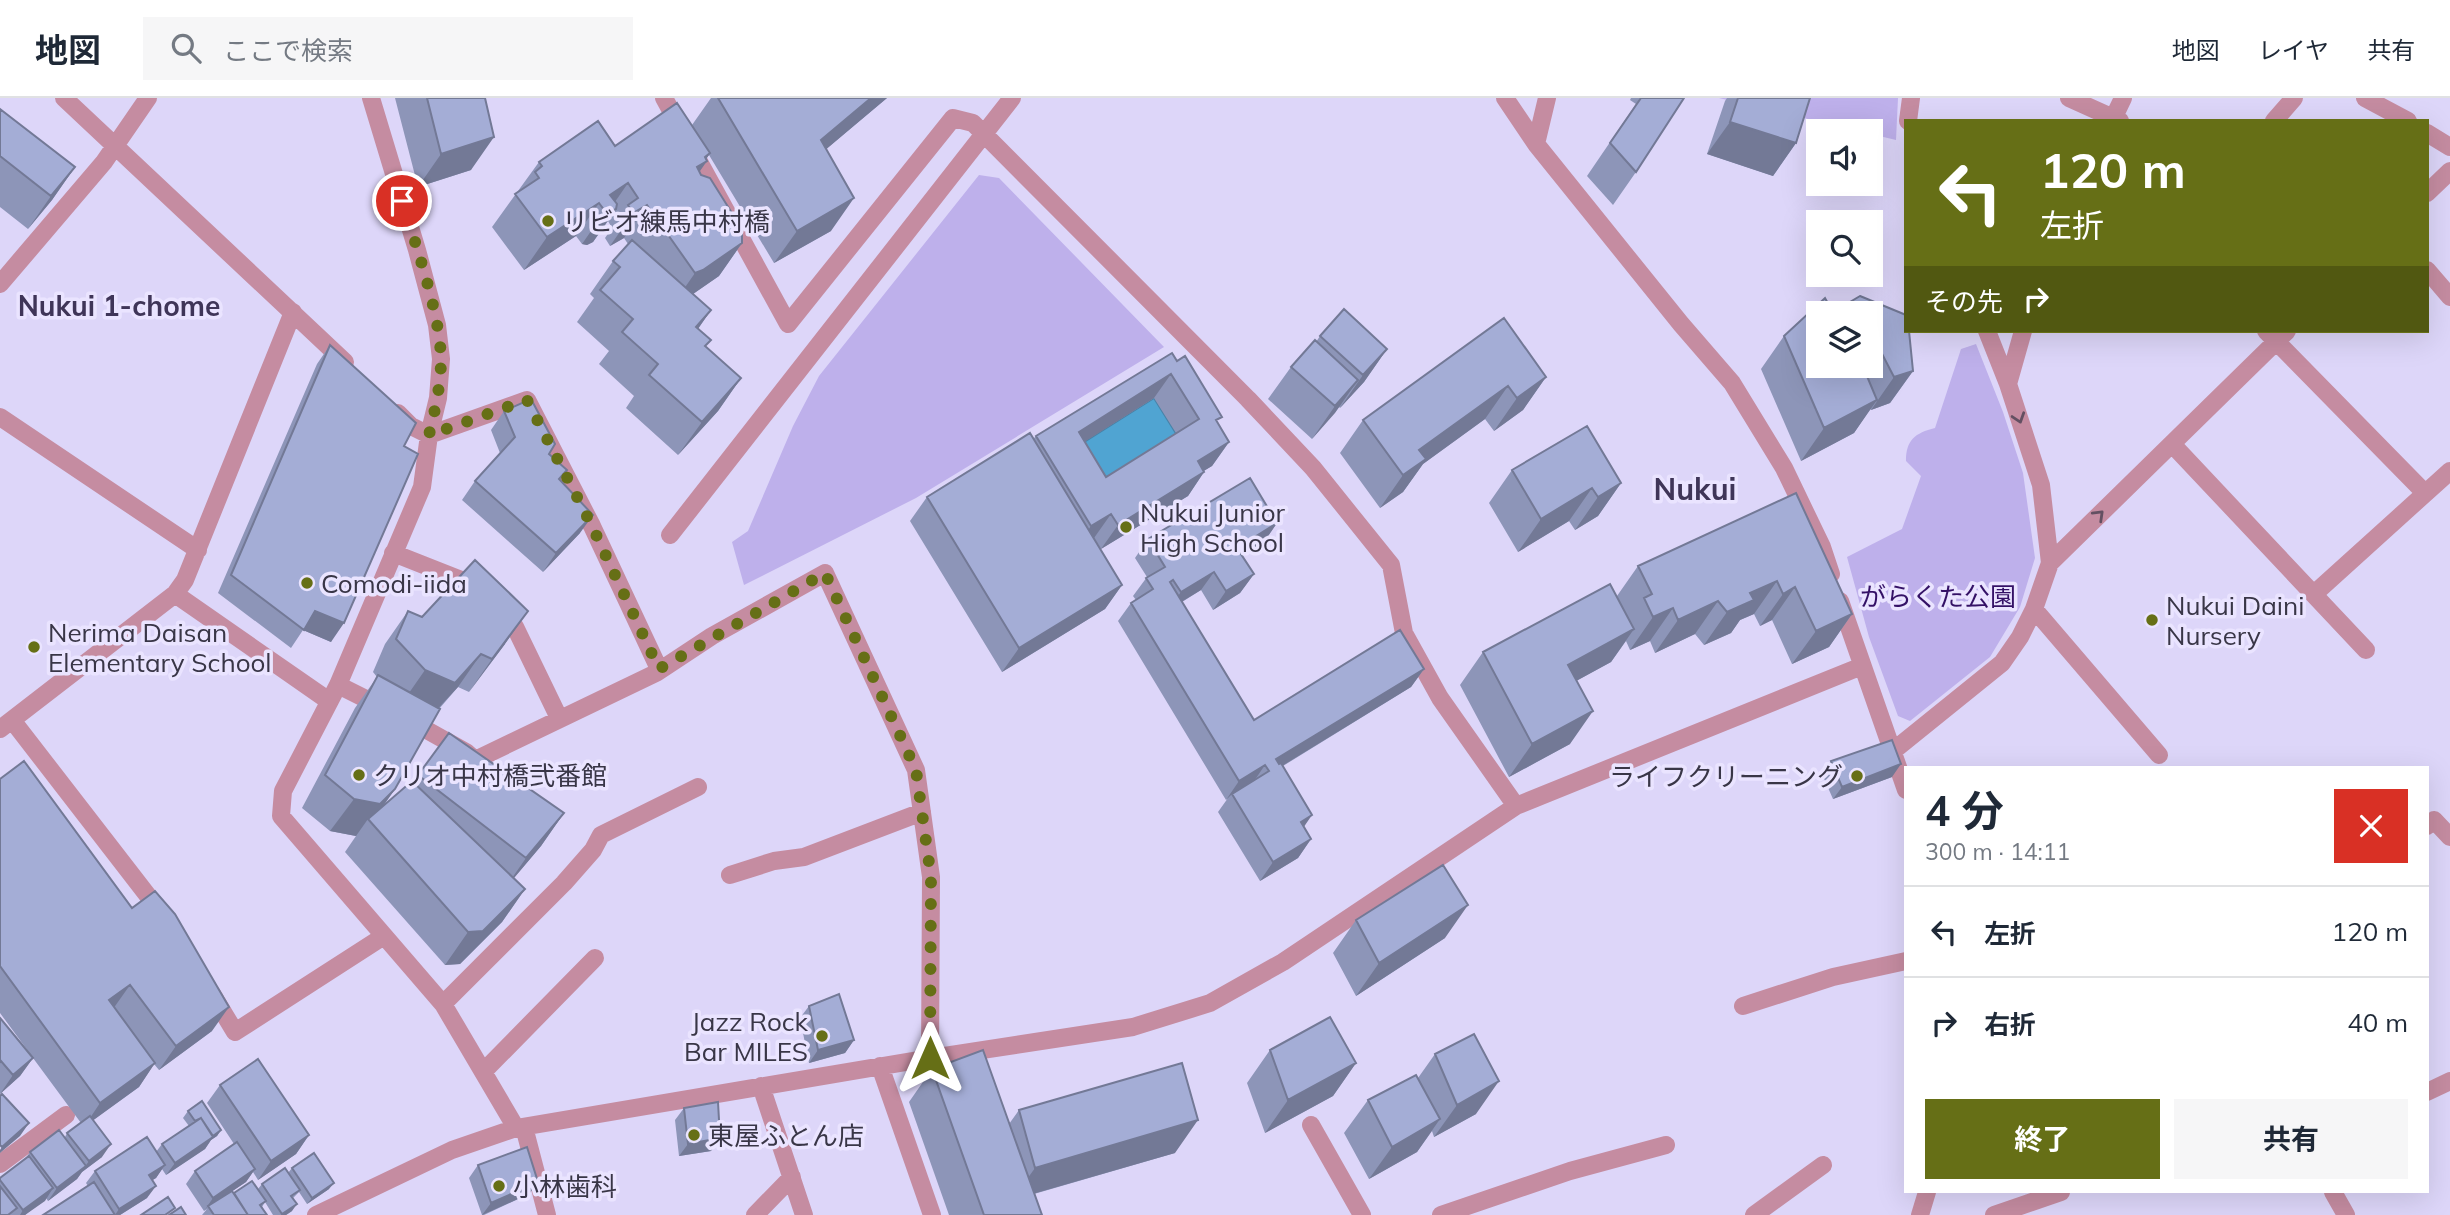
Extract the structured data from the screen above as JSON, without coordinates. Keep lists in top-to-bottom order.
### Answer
{
  "districts": ["Nukui 1-chome", "Nukui"],
  "parks": ["がらくた公園"],
  "places": [
    "リビオ練馬中村橋",
    "Nukui Junior High School",
    "Comodi-iida",
    "Nukui Daini Nursery",
    "Nerima Daisan Elementary School",
    "クリオ中村橋弐番館",
    "ライフクリーニング",
    "Jazz Rock Bar MILES",
    "東屋ふとん店",
    "小林歯科"
  ],
  "page": {
    "header": "地図",
    "search": "ここで検索",
    "nav": ["地図", "レイヤ", "共有"],
    "turn": ["120 m", "左折"],
    "then": "その先",
    "heading": ["4 分", "300 m · 14:11"],
    "list": [
      {
        "name": "左折",
        "value": "120 m"
      },
      {
        "name": "右折",
        "value": "40 m"
      }
    ],
    "buttons": ["終了", "共有"]
  }
}
